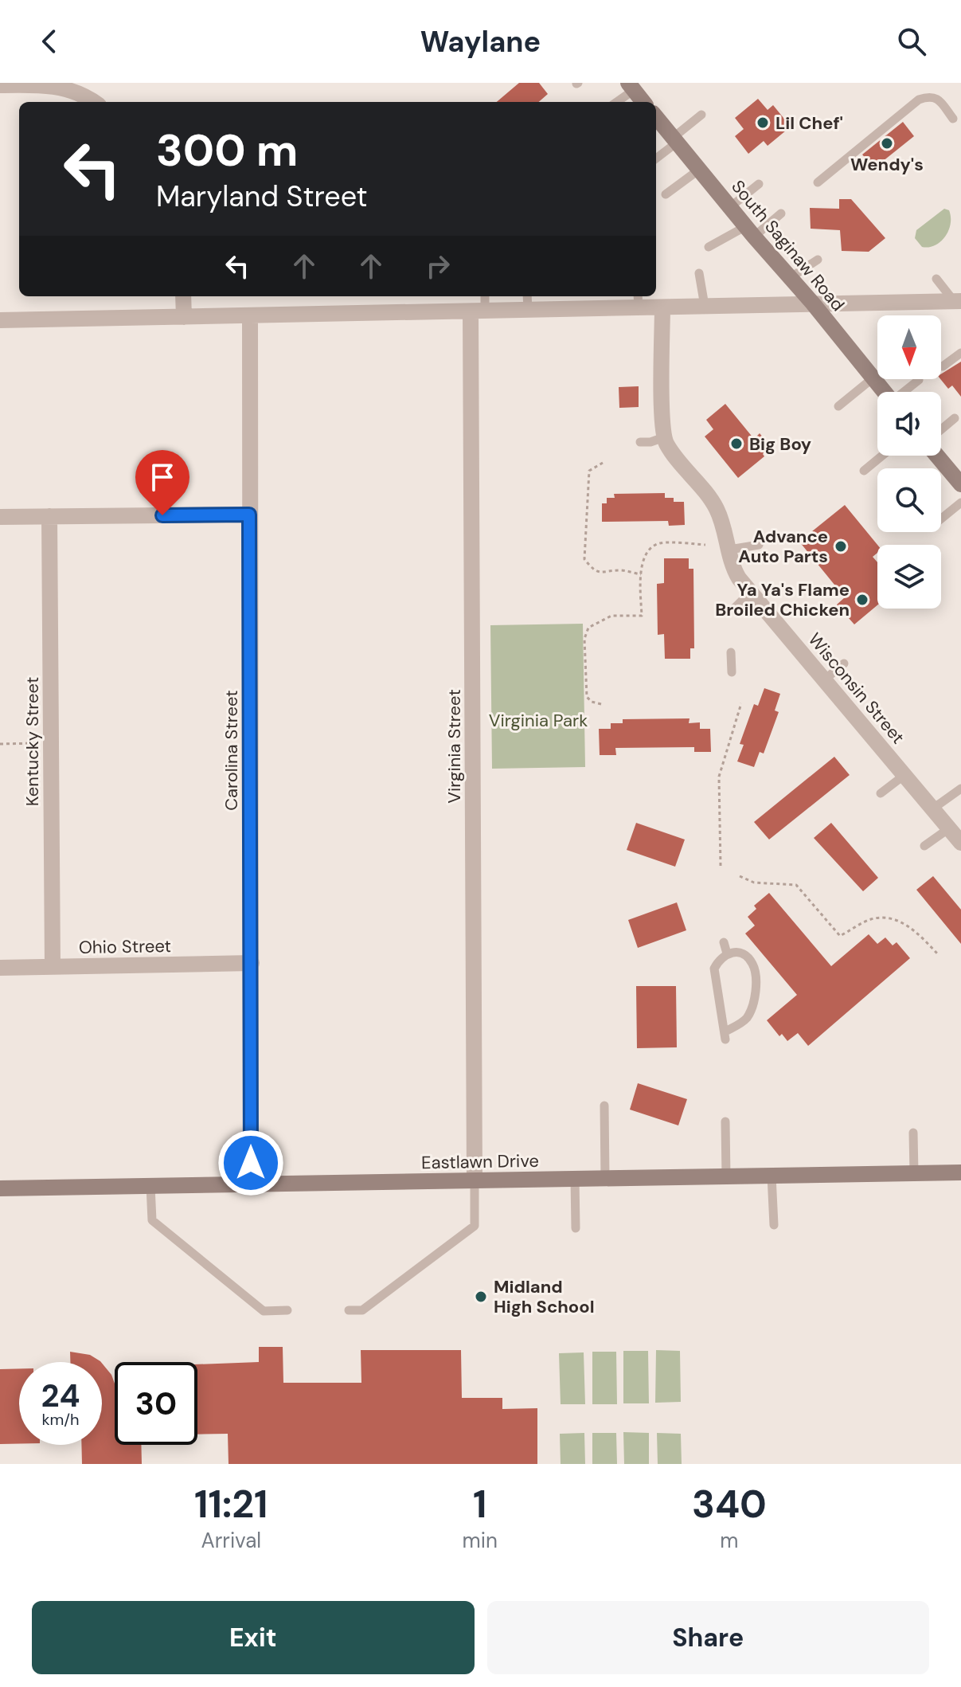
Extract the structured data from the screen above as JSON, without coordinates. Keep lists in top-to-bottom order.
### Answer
{
  "streets": {
    "street": [
      "South Saginaw Road",
      "Wisconsin Street",
      "Kentucky Street",
      "Virginia Street",
      "Carolina Street",
      "Ohio Street",
      "Eastlawn Drive"
    ]
  },
  "crossings": [
    ["Kentucky Street", "Ohio Street"],
    ["Virginia Street", "Eastlawn Drive"],
    ["Carolina Street", "Ohio Street"],
    ["Carolina Street", "Eastlawn Drive"]
  ],
  "parks": ["Virginia Park"],
  "places": [
    "Lil Chef'",
    "Wendy's",
    "Big Boy",
    "Advance Auto Parts",
    "Ya Ya's Flame Broiled Chicken",
    "Midland High School"
  ],
  "north": "bottom",
  "page": {
    "header": "Waylane",
    "turn": ["300 m", "Maryland Street"],
    "speed": "24 km/h",
    "limit": "30",
    "eta": [
      "11:21",
      "Arrival",
      "1",
      "min",
      "340",
      "m"
    ],
    "buttons": ["Exit", "Share"]
  }
}
